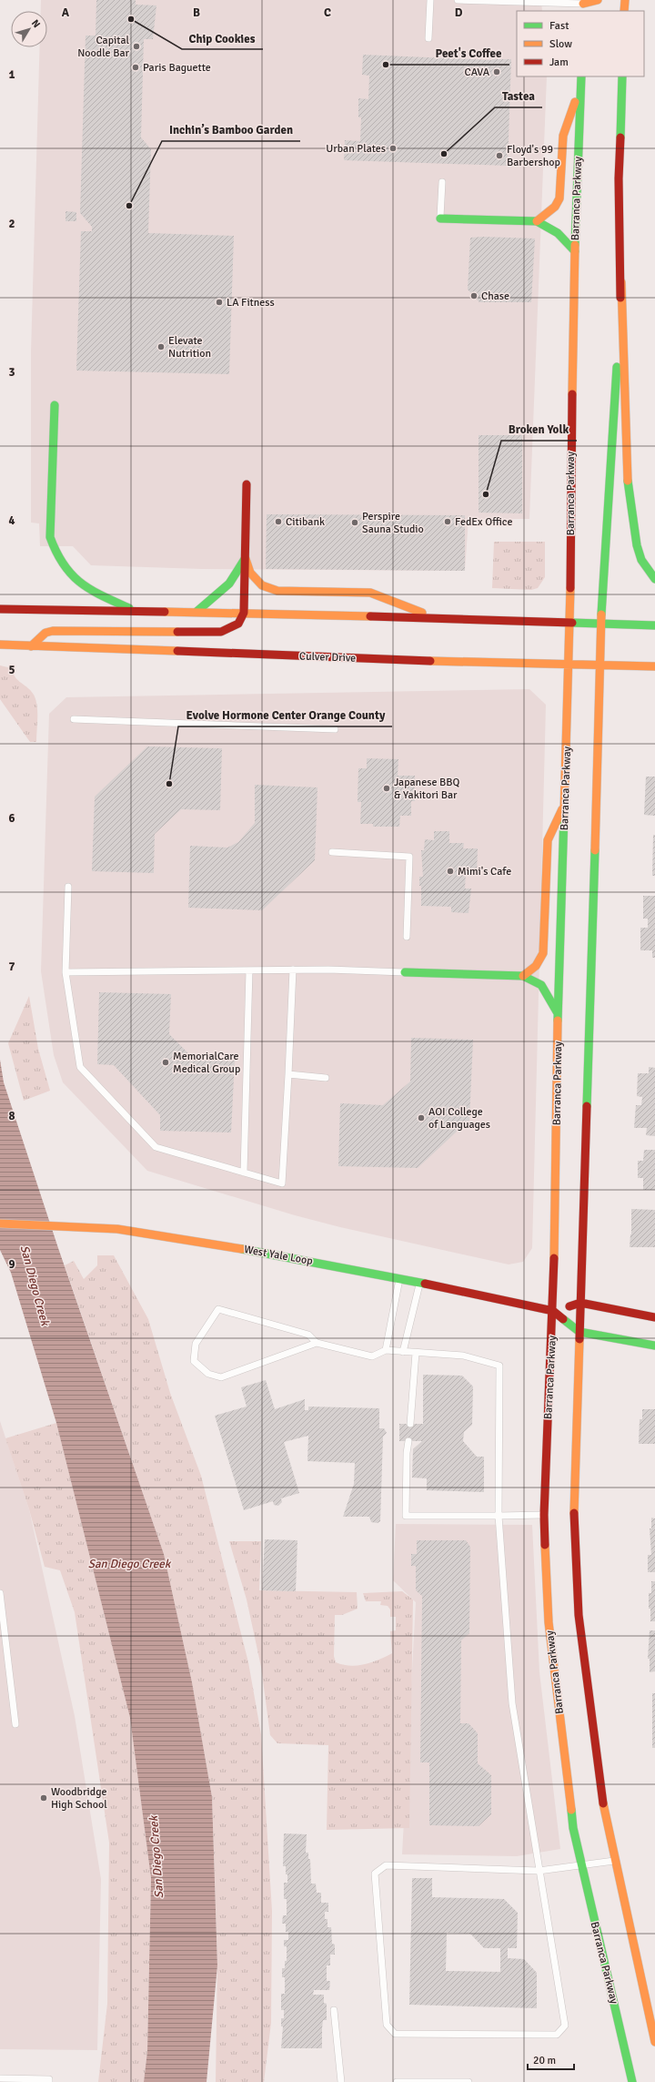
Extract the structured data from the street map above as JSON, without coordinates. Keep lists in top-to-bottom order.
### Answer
{
  "streets": {
    "main road": ["Barranca Parkway", "Culver Drive", "West Yale Loop"]
  },
  "crossings": [
    ["Barranca Parkway", "Culver Drive"],
    ["Barranca Parkway", "West Yale Loop"]
  ],
  "water": ["San Diego Creek"],
  "places": [
    "Chip Cookies",
    "Capital Noodle Bar",
    "Peet's Coffee",
    "Paris Baguette",
    "CAVA",
    "Urban Plates",
    "Tastea",
    "Floyd's 99 Barbershop",
    "Inchin’s Bamboo Garden",
    "Chase",
    "LA Fitness",
    "Elevate Nutrition",
    "Broken Yolk",
    "Citibank",
    "FedEx Office",
    "Perspire Sauna Studio",
    "Evolve Hormone Center Orange County",
    "Japanese BBQ & Yakitori Bar",
    "Mimi's Cafe",
    "MemorialCare Medical Group",
    "AOI College of Languages",
    "Woodbridge High School"
  ],
  "legend": ["Fast", "Slow", "Jam"],
  "scale_bar": "20 m",
  "north": "top right",
  "grid": {
    "columns": [
      "A",
      "B",
      "C",
      "D"
    ],
    "rows": [
      "1",
      "2",
      "3",
      "4",
      "5",
      "6",
      "7",
      "8",
      "9"
    ]
  }
}
